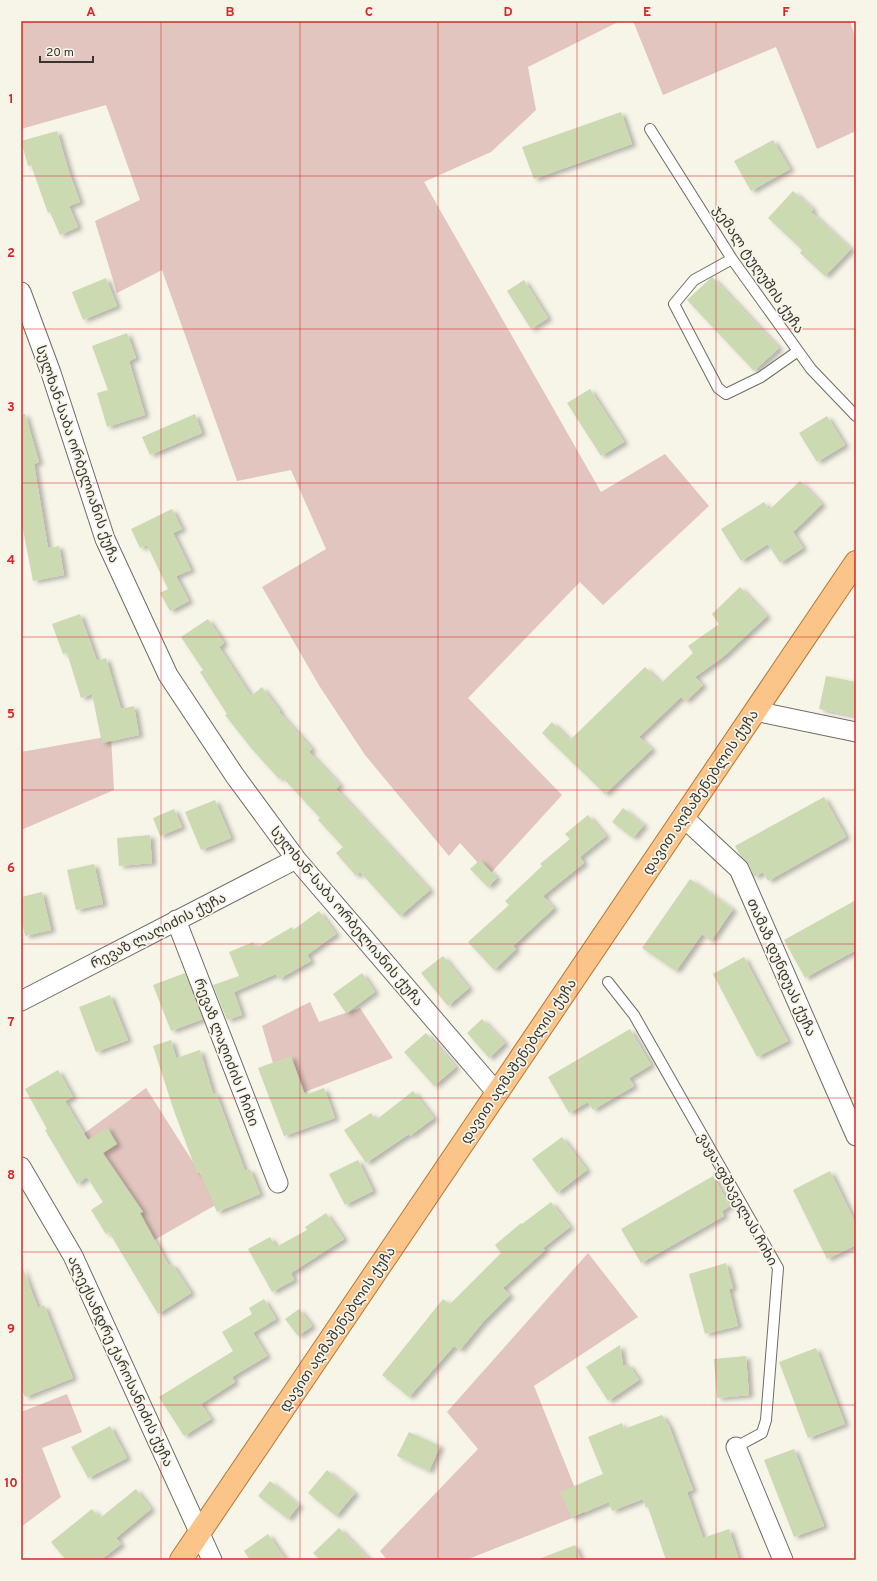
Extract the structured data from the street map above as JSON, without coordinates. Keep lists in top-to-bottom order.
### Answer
{
  "streets": {
    "main road": ["დავით აღმაშენებლის ქუჩა"],
    "street": [
      "სულხან-საბა ორბელიანის ქუჩა",
      "რევაზ ლაღიძის ქუჩა",
      "თამაზ დუნდუას ქუჩა",
      "რევაზ ლაღიძის I ჩიხი",
      "ვაჟა-ფშაველას ჩიხი",
      "ალექსანდრე ქაროსანიძის ქუჩა"
    ],
    "lane": ["ჯემალ ტუღუშის ქუჩა"]
  },
  "crossings": [
    ["სულხან-საბა ორბელიანის ქუჩა", "დავით აღმაშენებლის ქუჩა"],
    ["სულხან-საბა ორბელიანის ქუჩა", "რევაზ ლაღიძის ქუჩა"],
    ["დავით აღმაშენებლის ქუჩა", "თამაზ დუნდუას ქუჩა"],
    ["დავით აღმაშენებლის ქუჩა", "ალექსანდრე ქაროსანიძის ქუჩა"],
    ["რევაზ ლაღიძის ქუჩა", "რევაზ ლაღიძის I ჩიხი"]
  ],
  "scale_bar": "20 m",
  "grid": {
    "columns": [
      "A",
      "B",
      "C",
      "D",
      "E",
      "F"
    ],
    "rows": [
      "1",
      "2",
      "3",
      "4",
      "5",
      "6",
      "7",
      "8",
      "9",
      "10"
    ]
  }
}
